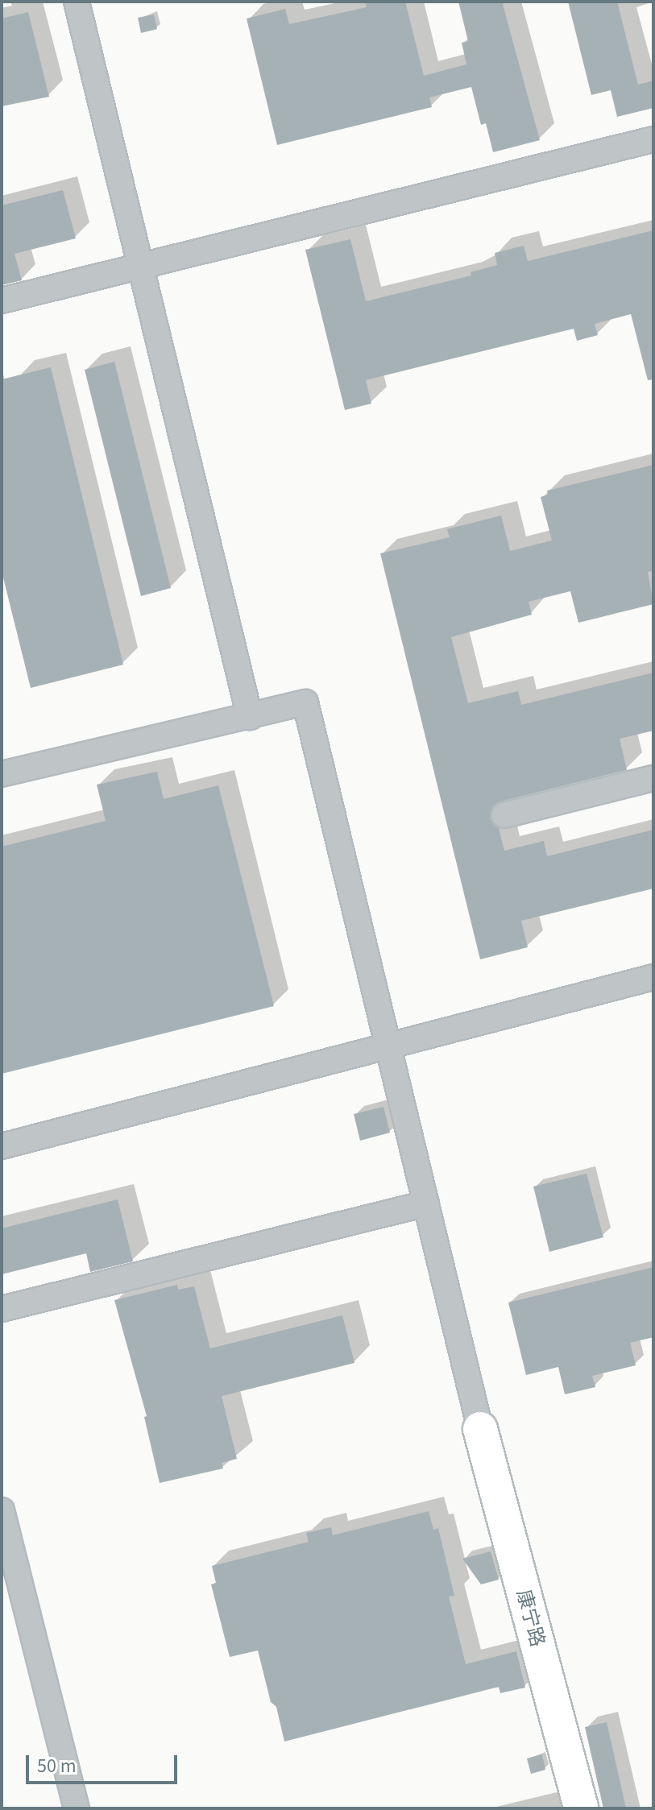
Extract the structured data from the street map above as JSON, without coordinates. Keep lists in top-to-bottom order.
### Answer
{
  "streets": {
    "street": ["康宁路"]
  },
  "scale_bar": "50 m"
}
